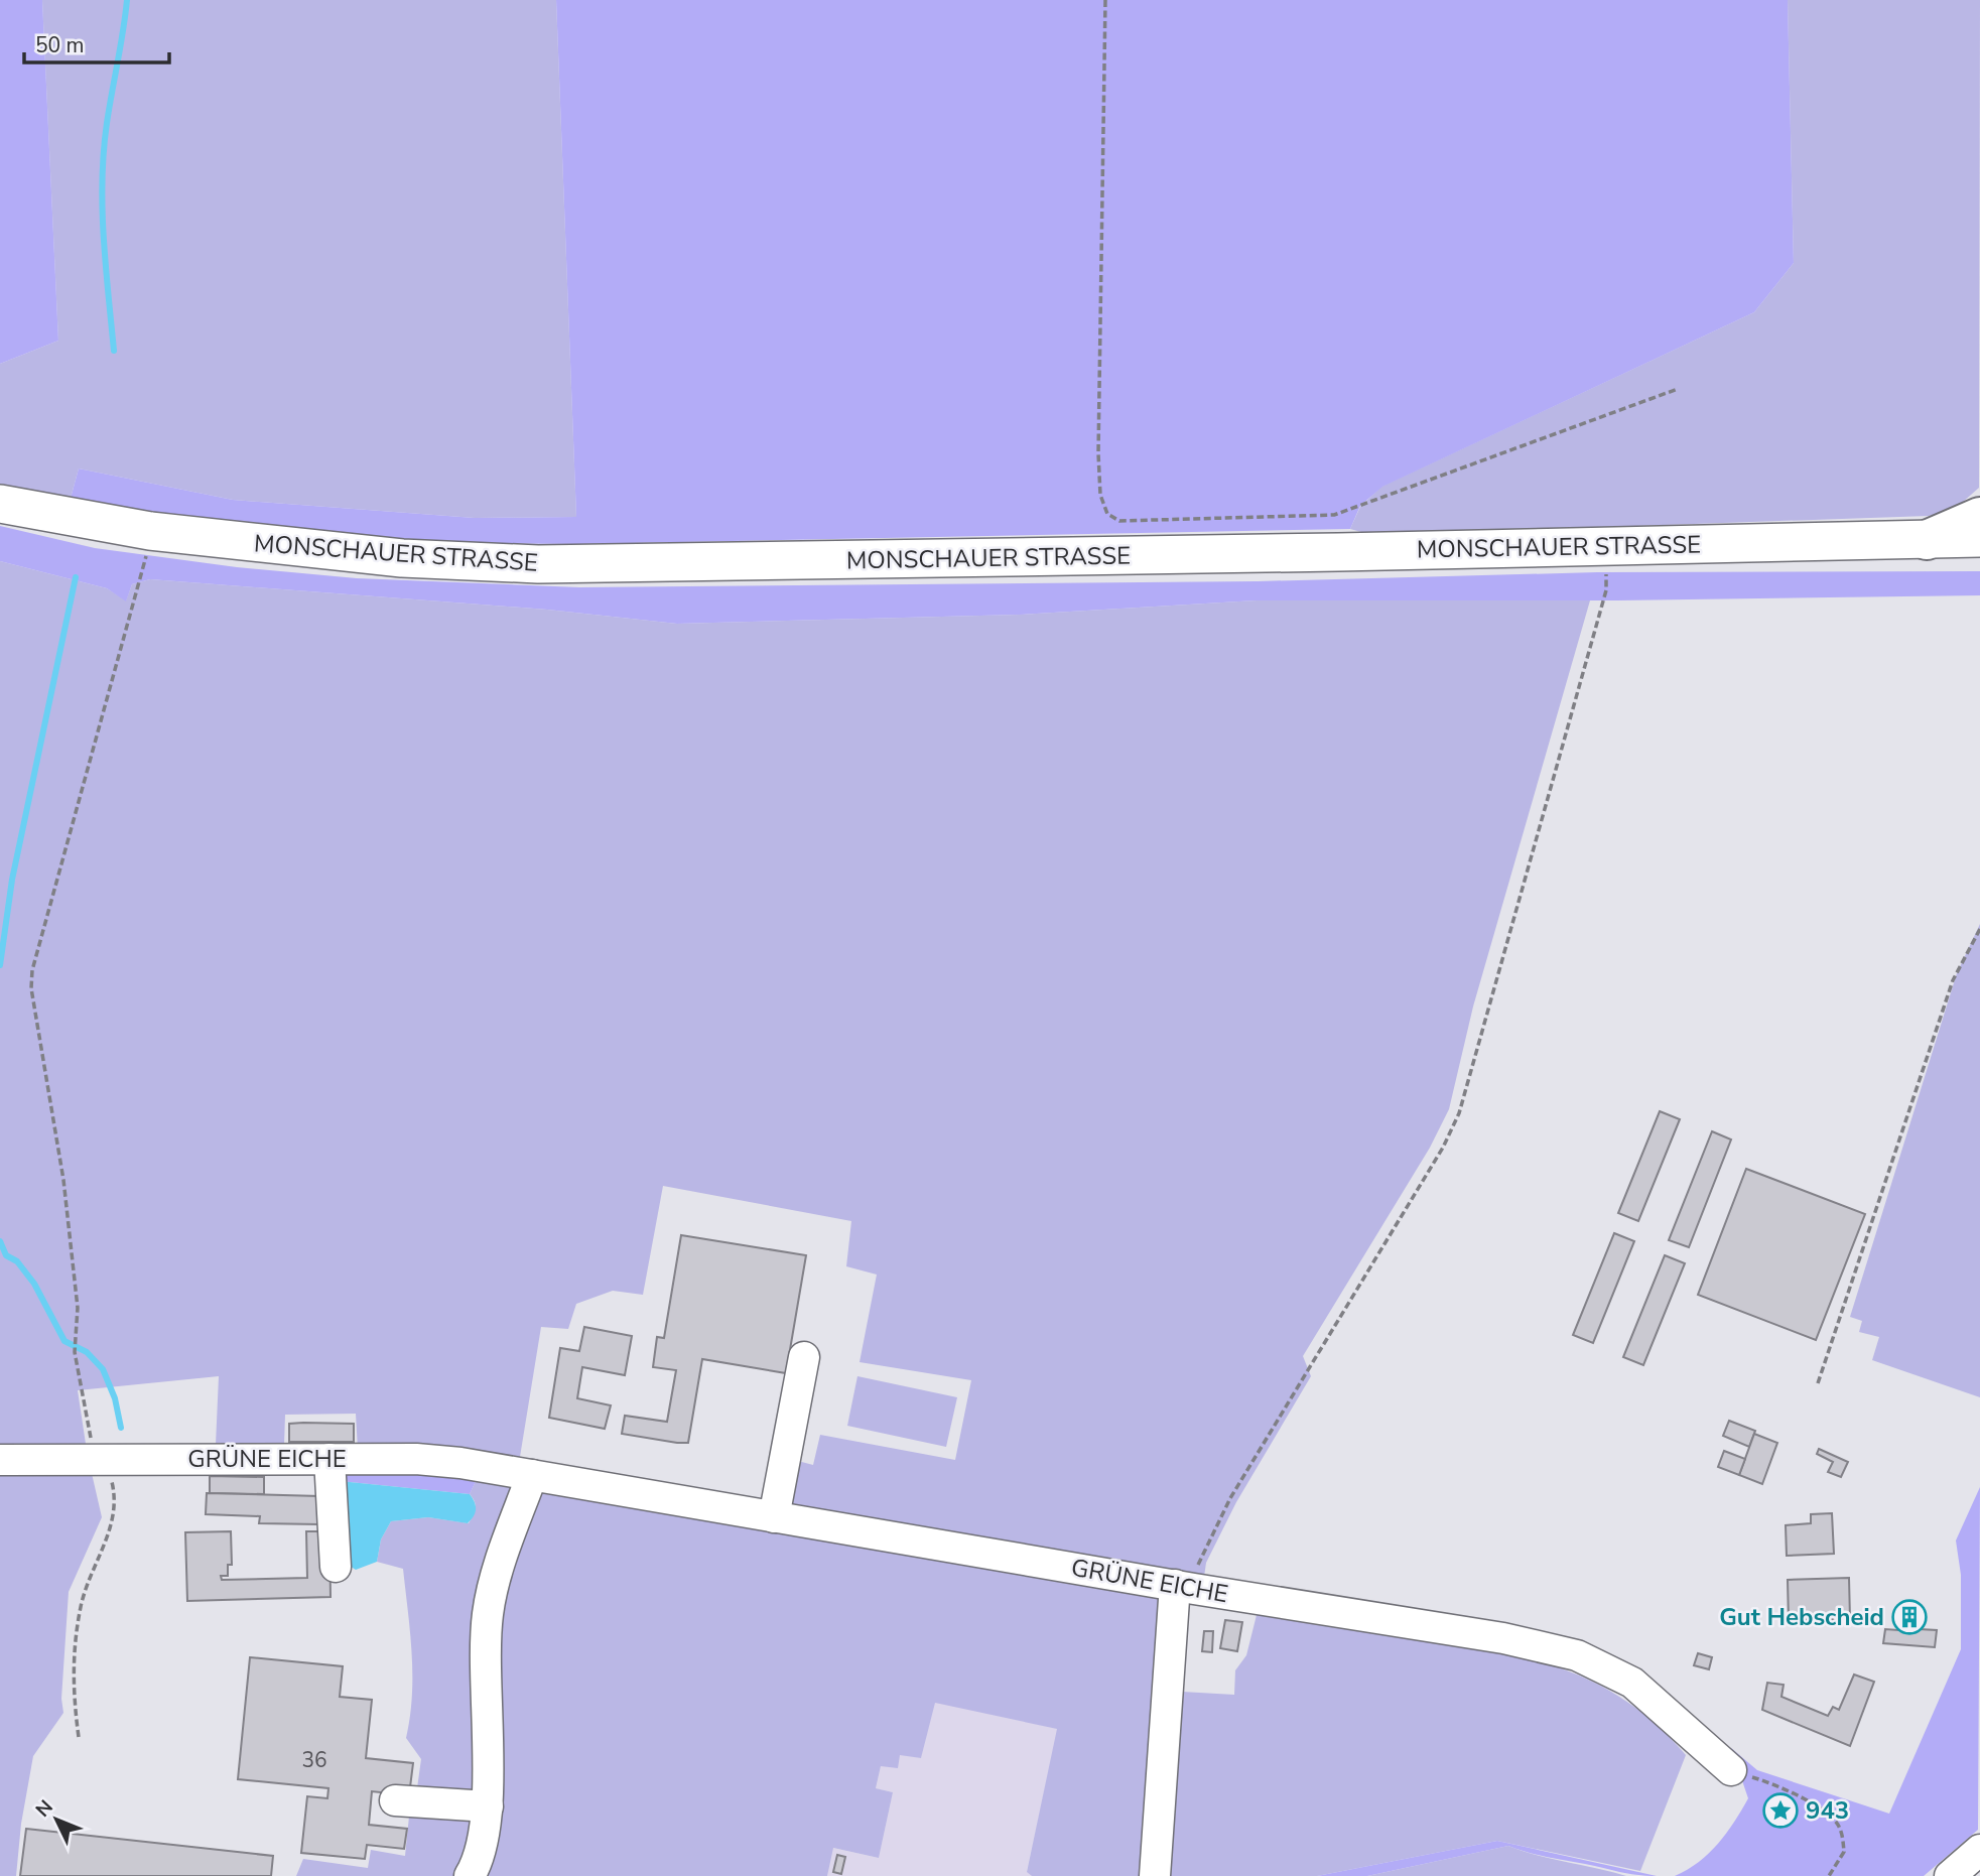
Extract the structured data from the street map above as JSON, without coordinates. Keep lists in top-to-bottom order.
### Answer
{
  "streets": {
    "main road": ["MONSCHAUER STRASSE"],
    "street": ["GRÜNE EICHE"]
  },
  "places": {
    "building": ["Gut Hebscheid"],
    "place": ["943"]
  },
  "house_numbers": ["36"],
  "scale_bar": "50 m",
  "north": "top left"
}
